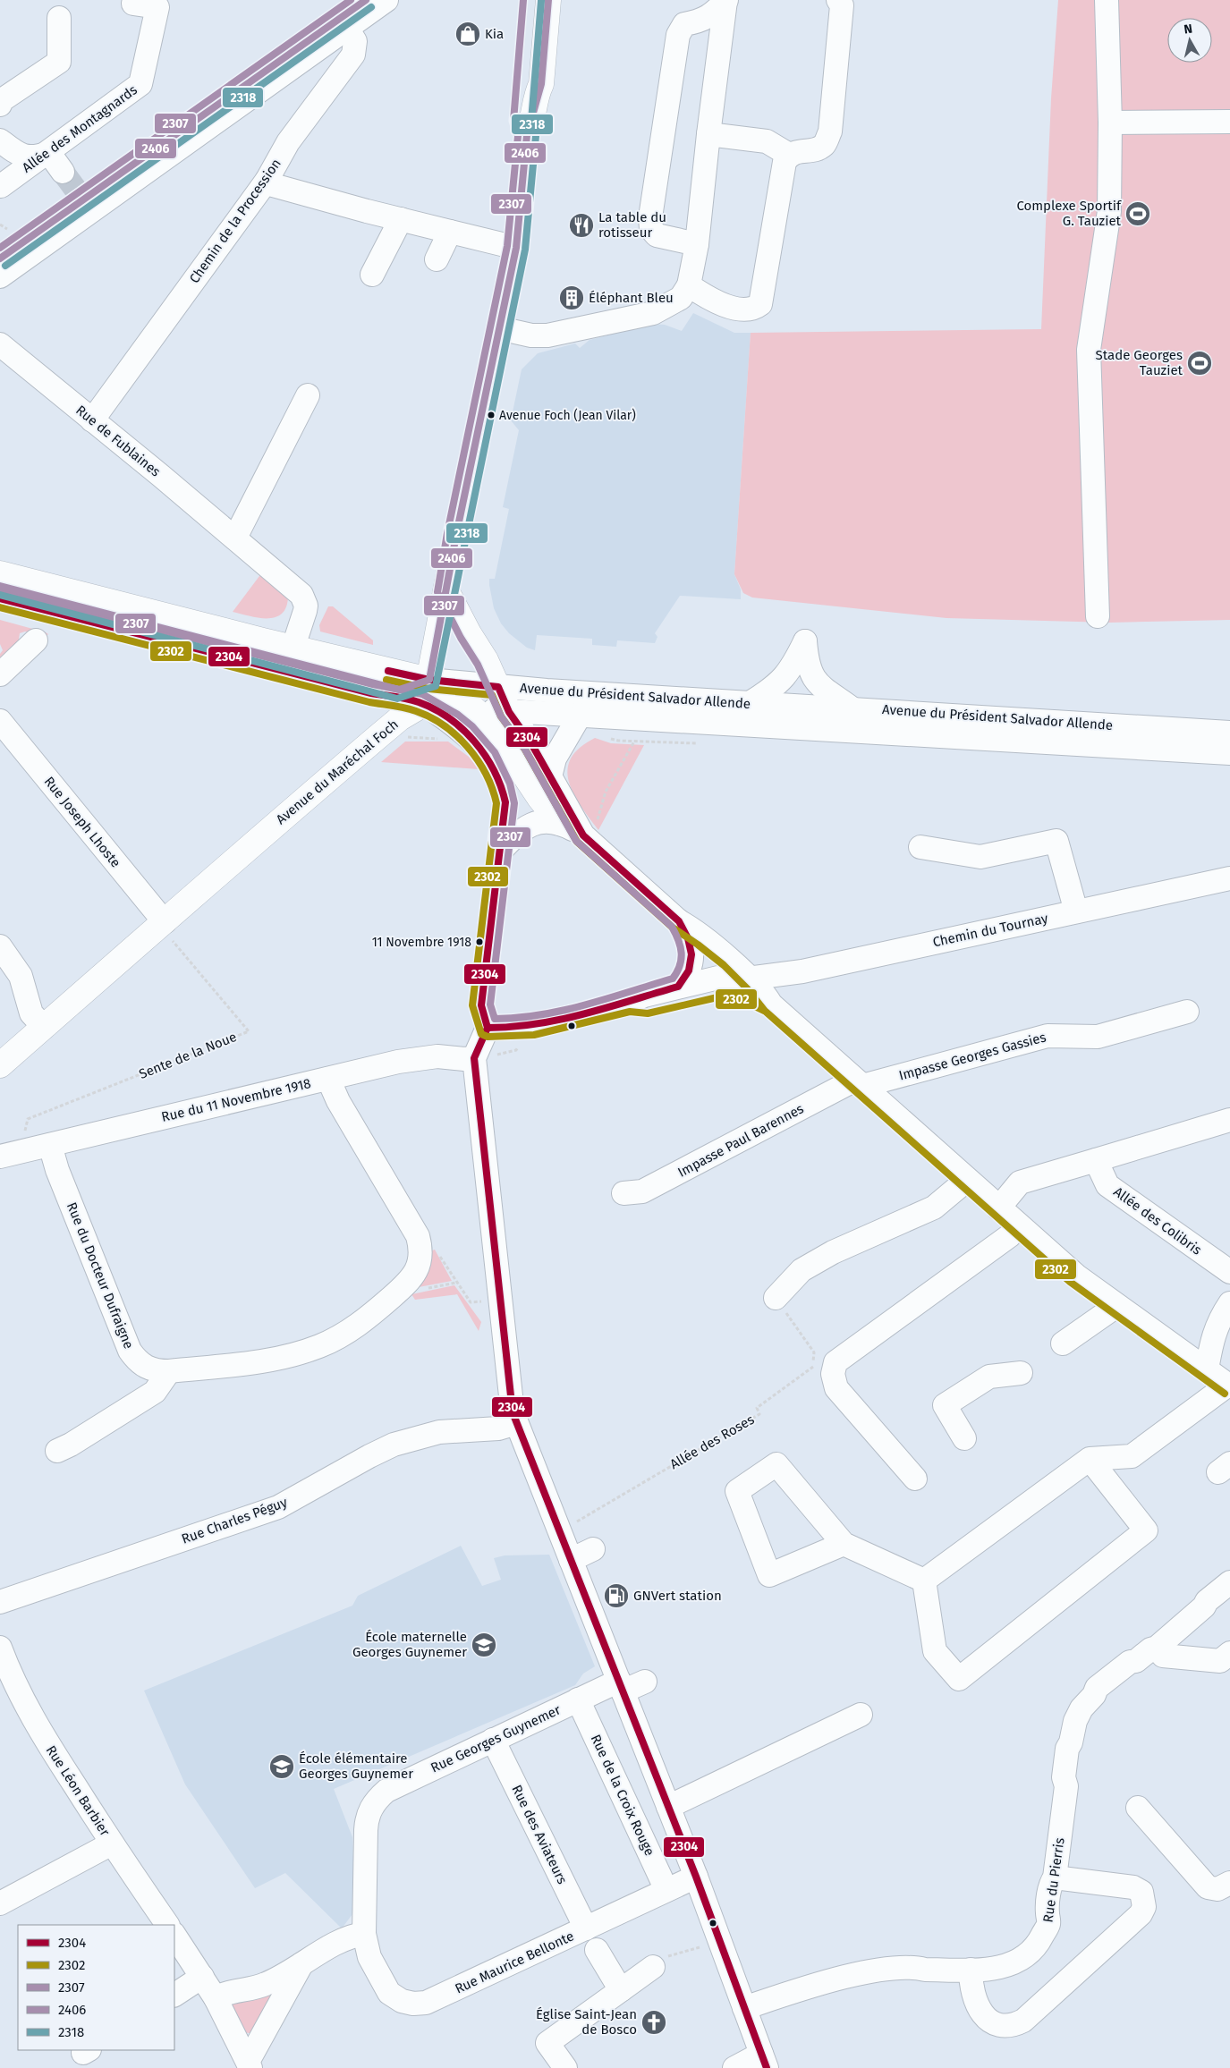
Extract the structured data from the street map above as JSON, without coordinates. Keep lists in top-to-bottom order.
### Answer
{
  "streets": {
    "main road": ["Avenue du Président Salvador Allende", "Avenue du Maréchal Foch"],
    "street": [
      "Allée des Montagnards",
      "Chemin de la Procession",
      "Rue de Fublaines",
      "Rue Joseph Lhoste",
      "Chemin du Tournay",
      "Impasse Georges Gassies",
      "Rue du 11 Novembre 1918",
      "Impasse Paul Barennes",
      "Allée des Colibris",
      "Rue du Docteur Dufraigne",
      "Rue Charles Péguy",
      "Rue Georges Guynemer",
      "Rue Léon Barbier",
      "Rue de la Croix Rouge",
      "Rue des Aviateurs",
      "Rue du Pierris",
      "Rue Maurice Bellonte"
    ],
    "path": ["Sente de la Noue", "Allée des Roses"]
  },
  "crossings": [
    ["Chemin de la Procession", "Rue de Fublaines"],
    ["Rue de Fublaines", "Avenue du Président Salvador Allende"],
    ["Avenue du Président Salvador Allende", "Avenue du Maréchal Foch"],
    ["Avenue du Maréchal Foch", "Rue Joseph Lhoste"],
    ["Avenue du Maréchal Foch", "Sente de la Noue"],
    ["Rue Joseph Lhoste", "Sente de la Noue"],
    ["Impasse Georges Gassies", "Impasse Paul Barennes"],
    ["Rue du 11 Novembre 1918", "Rue du Docteur Dufraigne"],
    ["Rue Georges Guynemer", "Rue de la Croix Rouge"],
    ["Rue Georges Guynemer", "Rue des Aviateurs"],
    ["Rue Georges Guynemer", "Rue Maurice Bellonte"],
    ["Rue de la Croix Rouge", "Rue Maurice Bellonte"],
    ["Rue des Aviateurs", "Rue Maurice Bellonte"]
  ],
  "places": {
    "shop": ["Kia"],
    "sports": ["Complexe Sportif G. Tauziet", "Stade Georges Tauziet"],
    "restaurant": ["La table du rotisseur"],
    "building": ["Éléphant Bleu"],
    "other": ["Avenue Foch (Jean Vilar)", "11 Novembre 1918"],
    "fuel station": ["GNVert station"],
    "school or university": ["École maternelle Georges Guynemer", "École élémentaire Georges Guynemer"],
    "church": ["Église Saint-Jean de Bosco"]
  },
  "lines": [
    "transit line 2307",
    "transit line 2406",
    "transit line 2318",
    "transit line 2304",
    "transit line 2302"
  ],
  "legend": [
    "2304",
    "2302",
    "2307",
    "2406",
    "2318"
  ],
  "north": "top"
}
